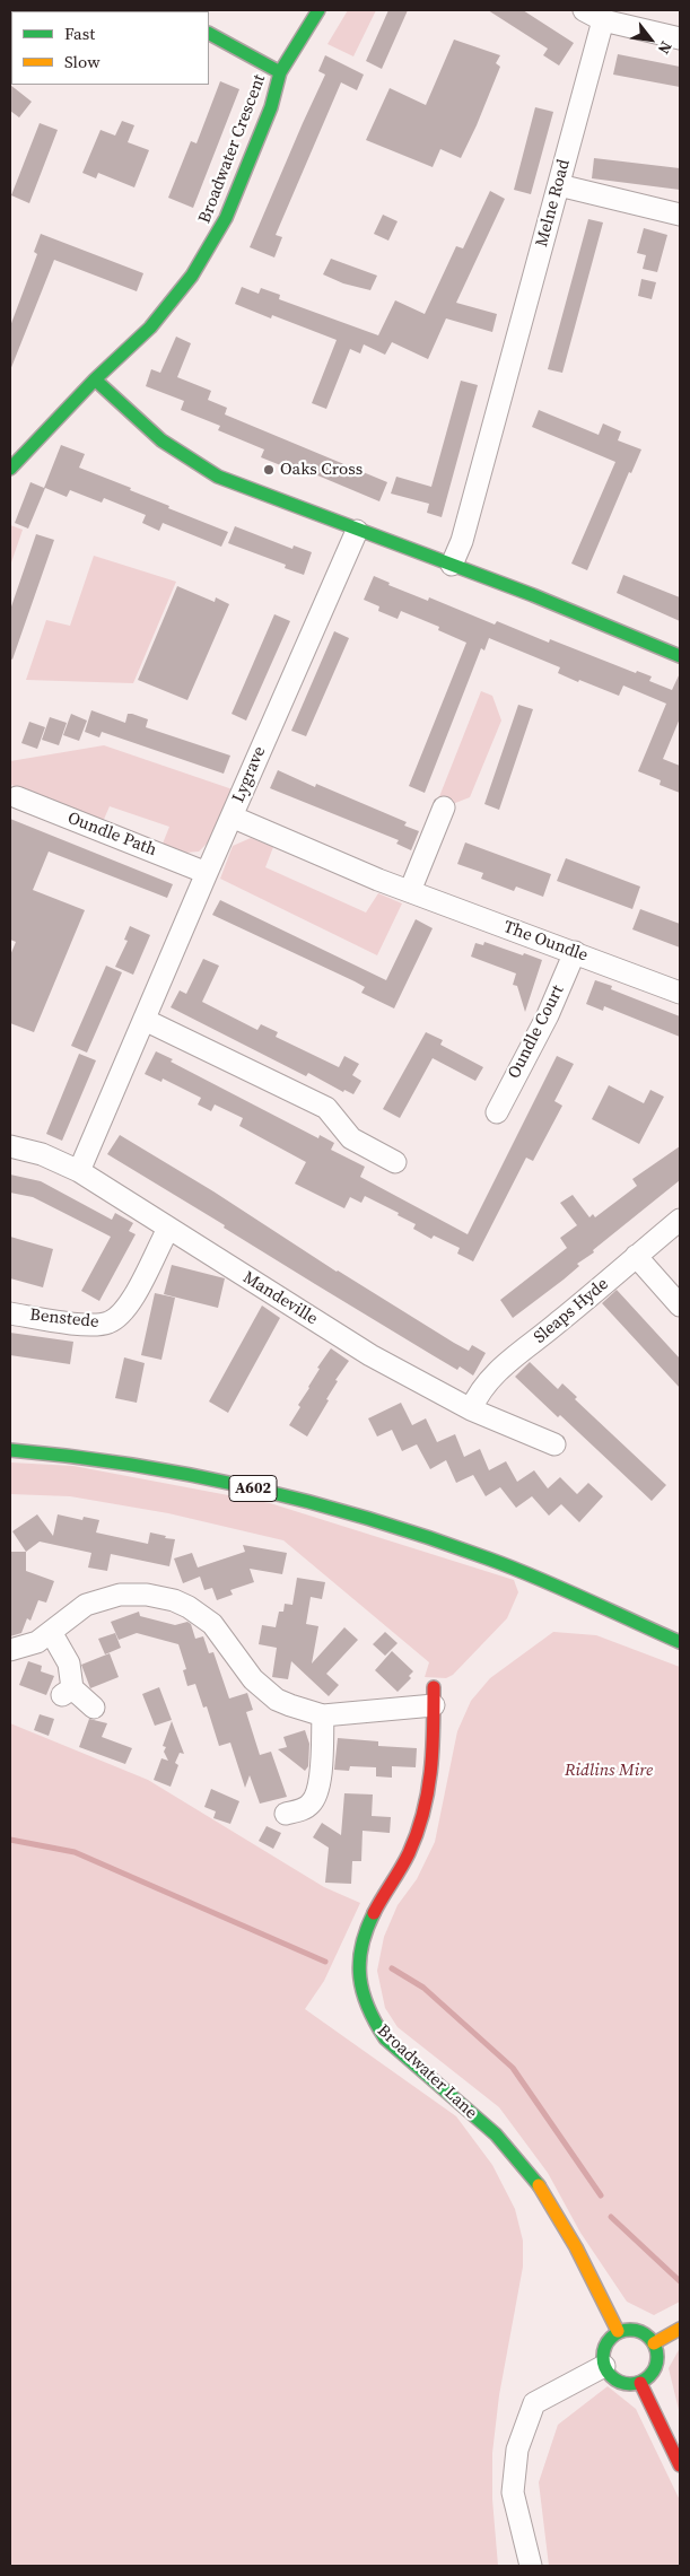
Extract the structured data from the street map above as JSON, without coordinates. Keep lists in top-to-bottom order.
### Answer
{
  "streets": {
    "main road": ["Broadwater Crescent", "A602", "Broadwater Lane"],
    "street": [
      "Melne Road",
      "Lygrave",
      "Oundle Path",
      "The Oundle",
      "Oundle Court",
      "Mandeville",
      "Sleaps Hyde",
      "Benstede"
    ]
  },
  "crossings": [
    ["Lygrave", "Oundle Path"],
    ["Lygrave", "The Oundle"],
    ["Lygrave", "Mandeville"],
    ["The Oundle", "Oundle Court"],
    ["Mandeville", "Sleaps Hyde"],
    ["Mandeville", "Benstede"]
  ],
  "parks": ["Ridlins Mire"],
  "places": ["Oaks Cross"],
  "legend": ["Fast", "Slow"],
  "north": "bottom right"
}
